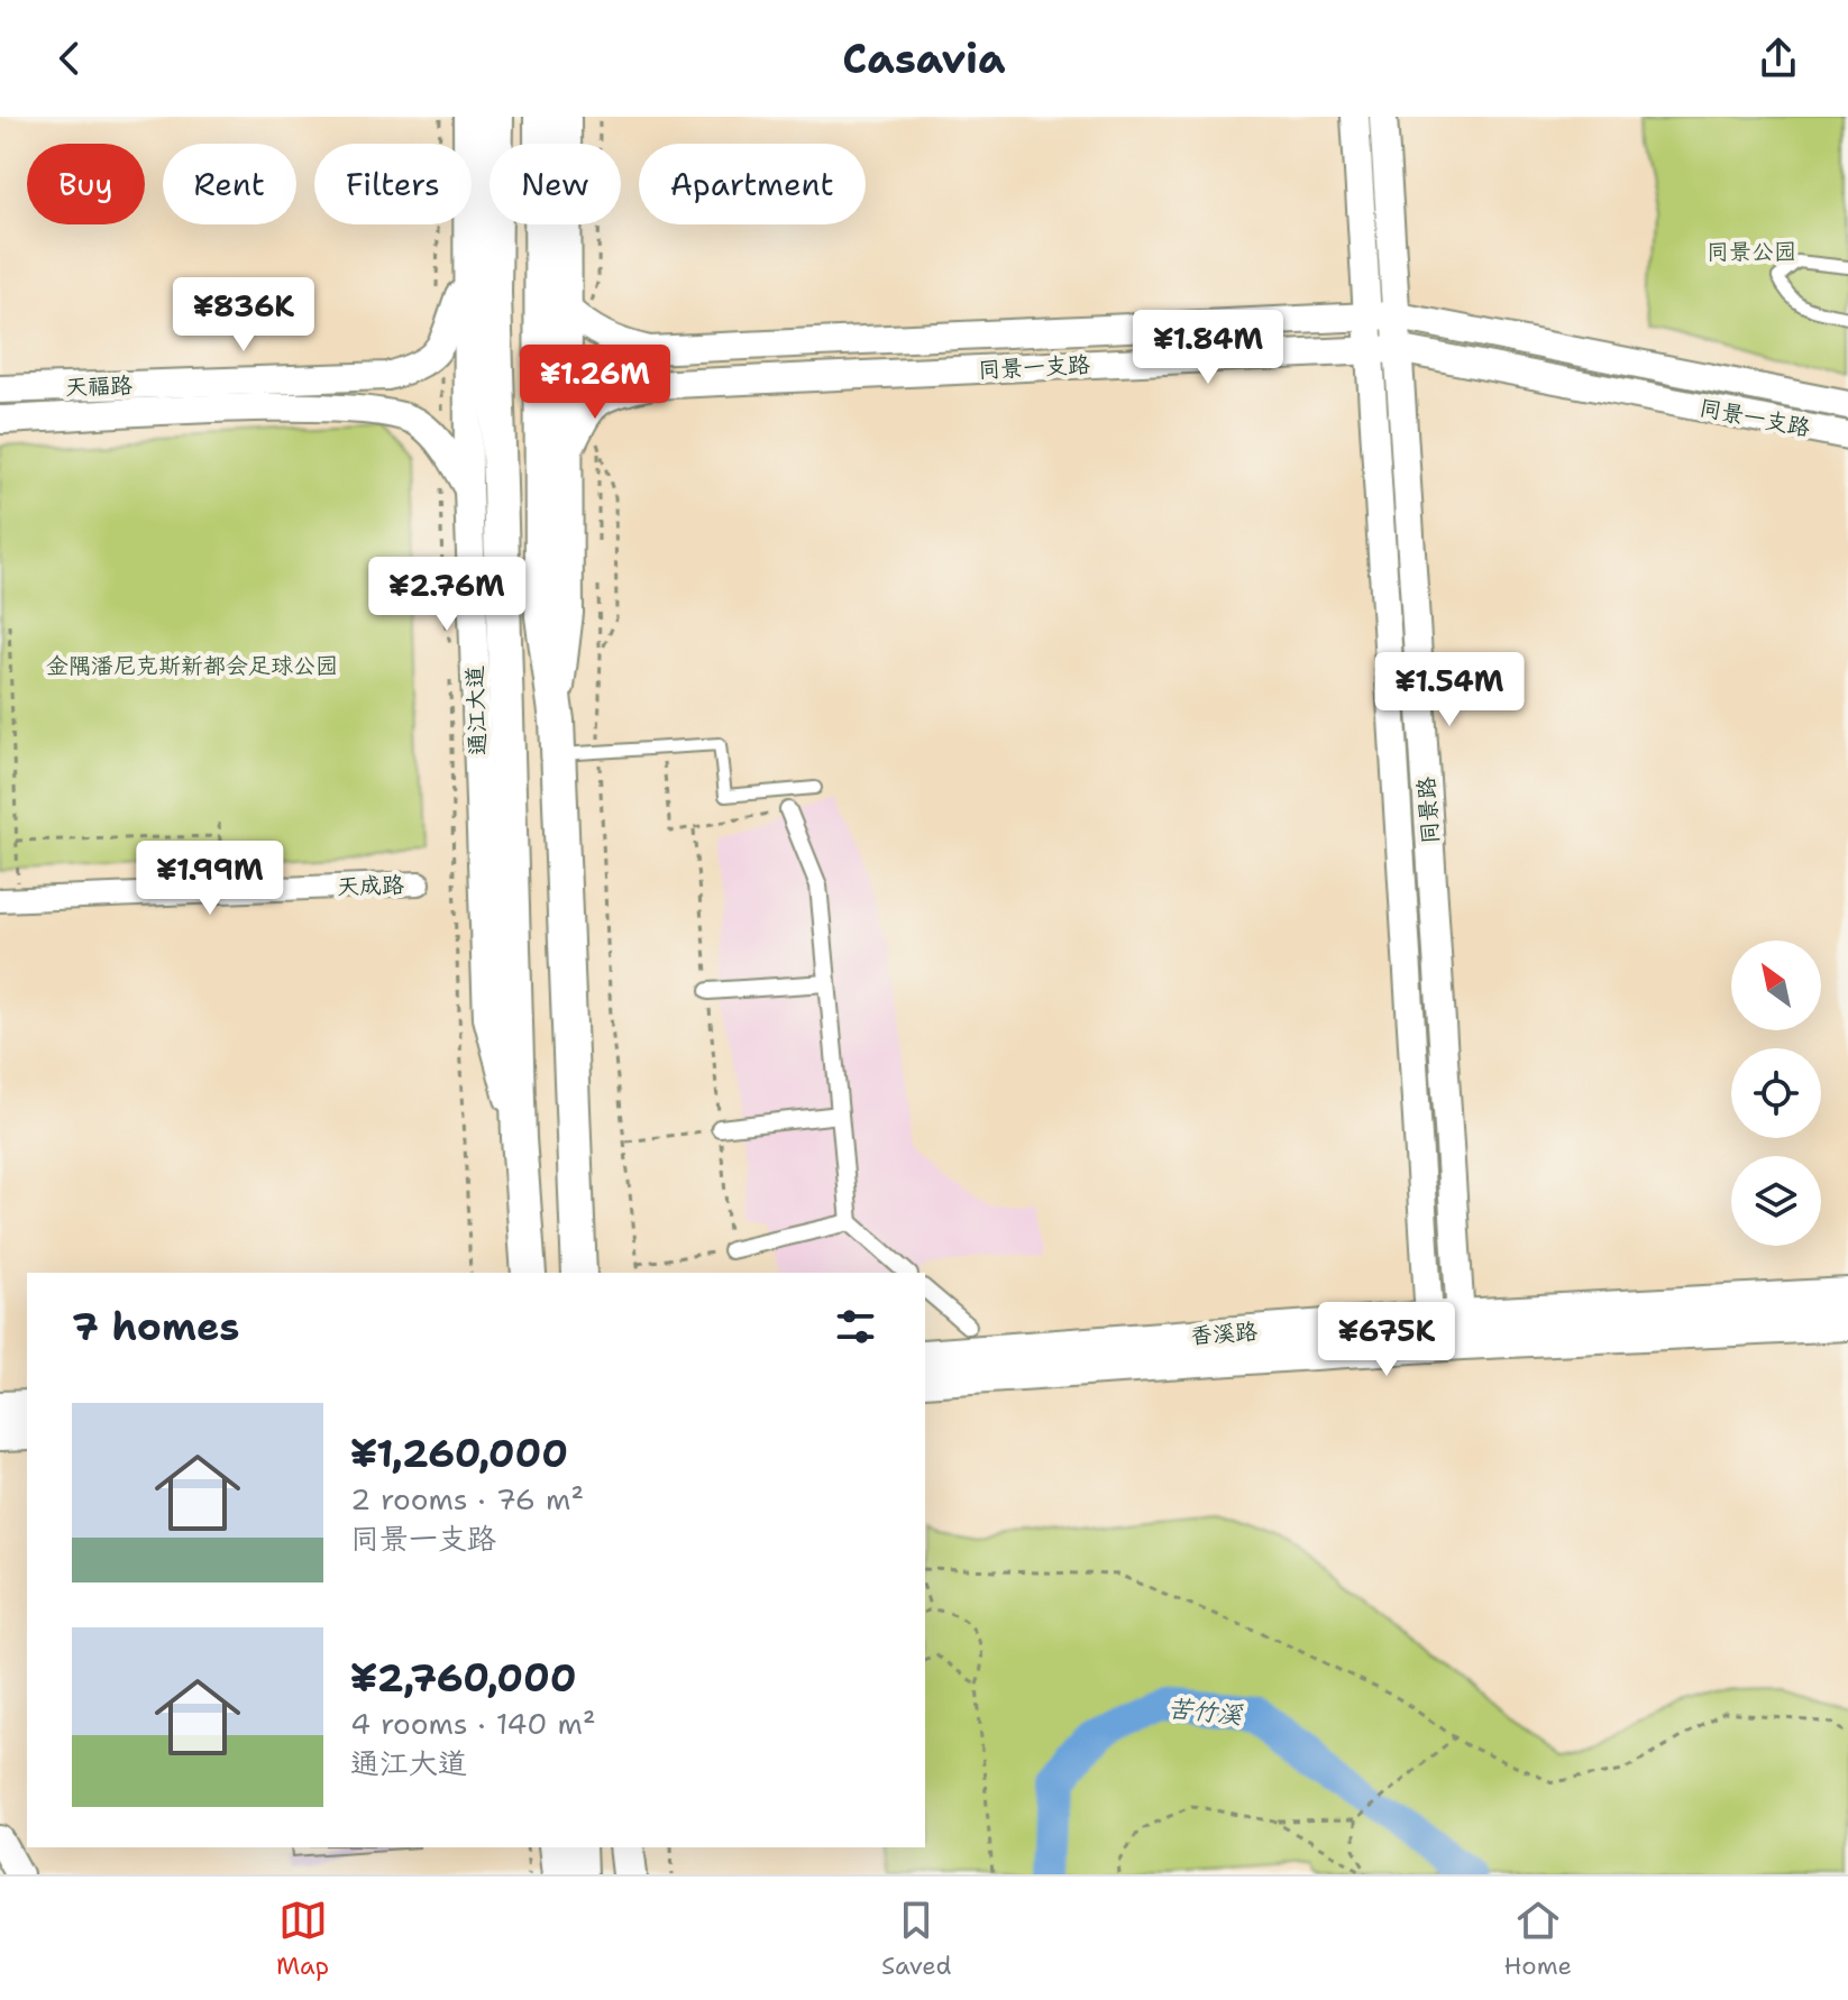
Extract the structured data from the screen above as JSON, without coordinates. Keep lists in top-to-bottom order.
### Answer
{
  "streets": {
    "main road": ["通江大道", "香溪路"],
    "street": [
      "同景一支路",
      "天福路",
      "同景路",
      "天成路"
    ]
  },
  "crossings": [
    ["同景一支路", "同景路"],
    ["天福路", "通江大道"],
    ["同景路", "香溪路"]
  ],
  "water": ["苦竹溪"],
  "parks": ["同景公园", "金隅潘尼克斯新都会足球公园"],
  "north": "top left",
  "page": {
    "header": "Casavia",
    "chip": [
      "Buy",
      "Rent",
      "Filters",
      "New",
      "Apartment"
    ],
    "price": [
      "¥836K",
      "¥1.84M",
      "¥1.26M",
      "¥2.76M",
      "¥1.54M",
      "¥1.99M",
      "¥675K"
    ],
    "heading": "7 homes",
    "list": [
      {
        "name": "¥1,260,000",
        "note": "2 rooms · 76 m² · 同景一支路"
      },
      {
        "name": "¥2,760,000",
        "note": "4 rooms · 140 m² · 通江大道"
      }
    ],
    "tabs": ["Map", "Saved", "Home"]
  }
}
